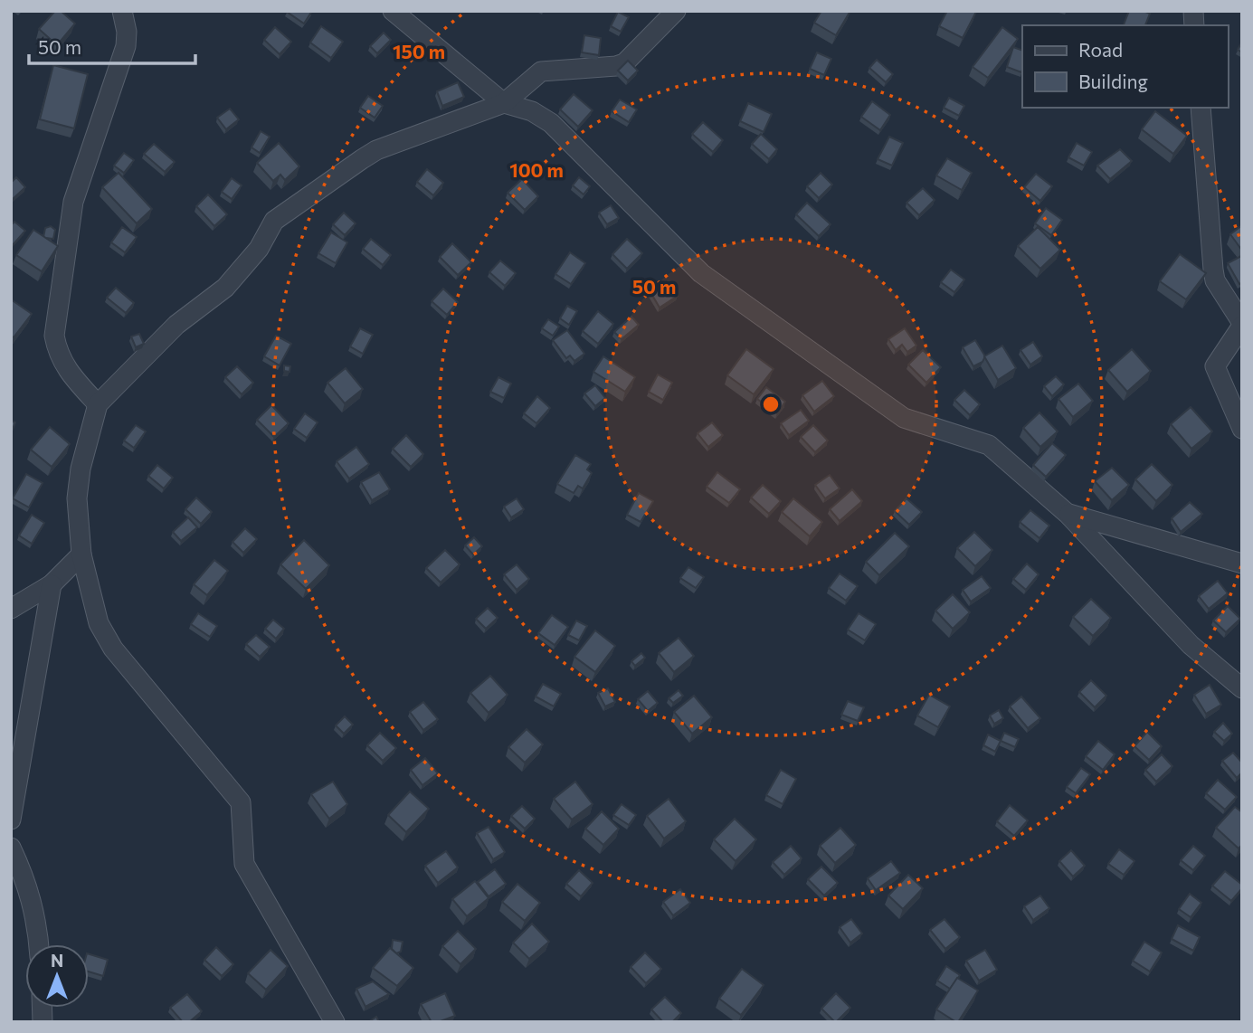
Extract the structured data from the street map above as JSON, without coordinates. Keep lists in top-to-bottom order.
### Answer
{
  "legend": ["Road", "Building"],
  "scale_bar": "50 m",
  "north": "top",
  "rings": ["150 m", "100 m", "50 m"]
}
